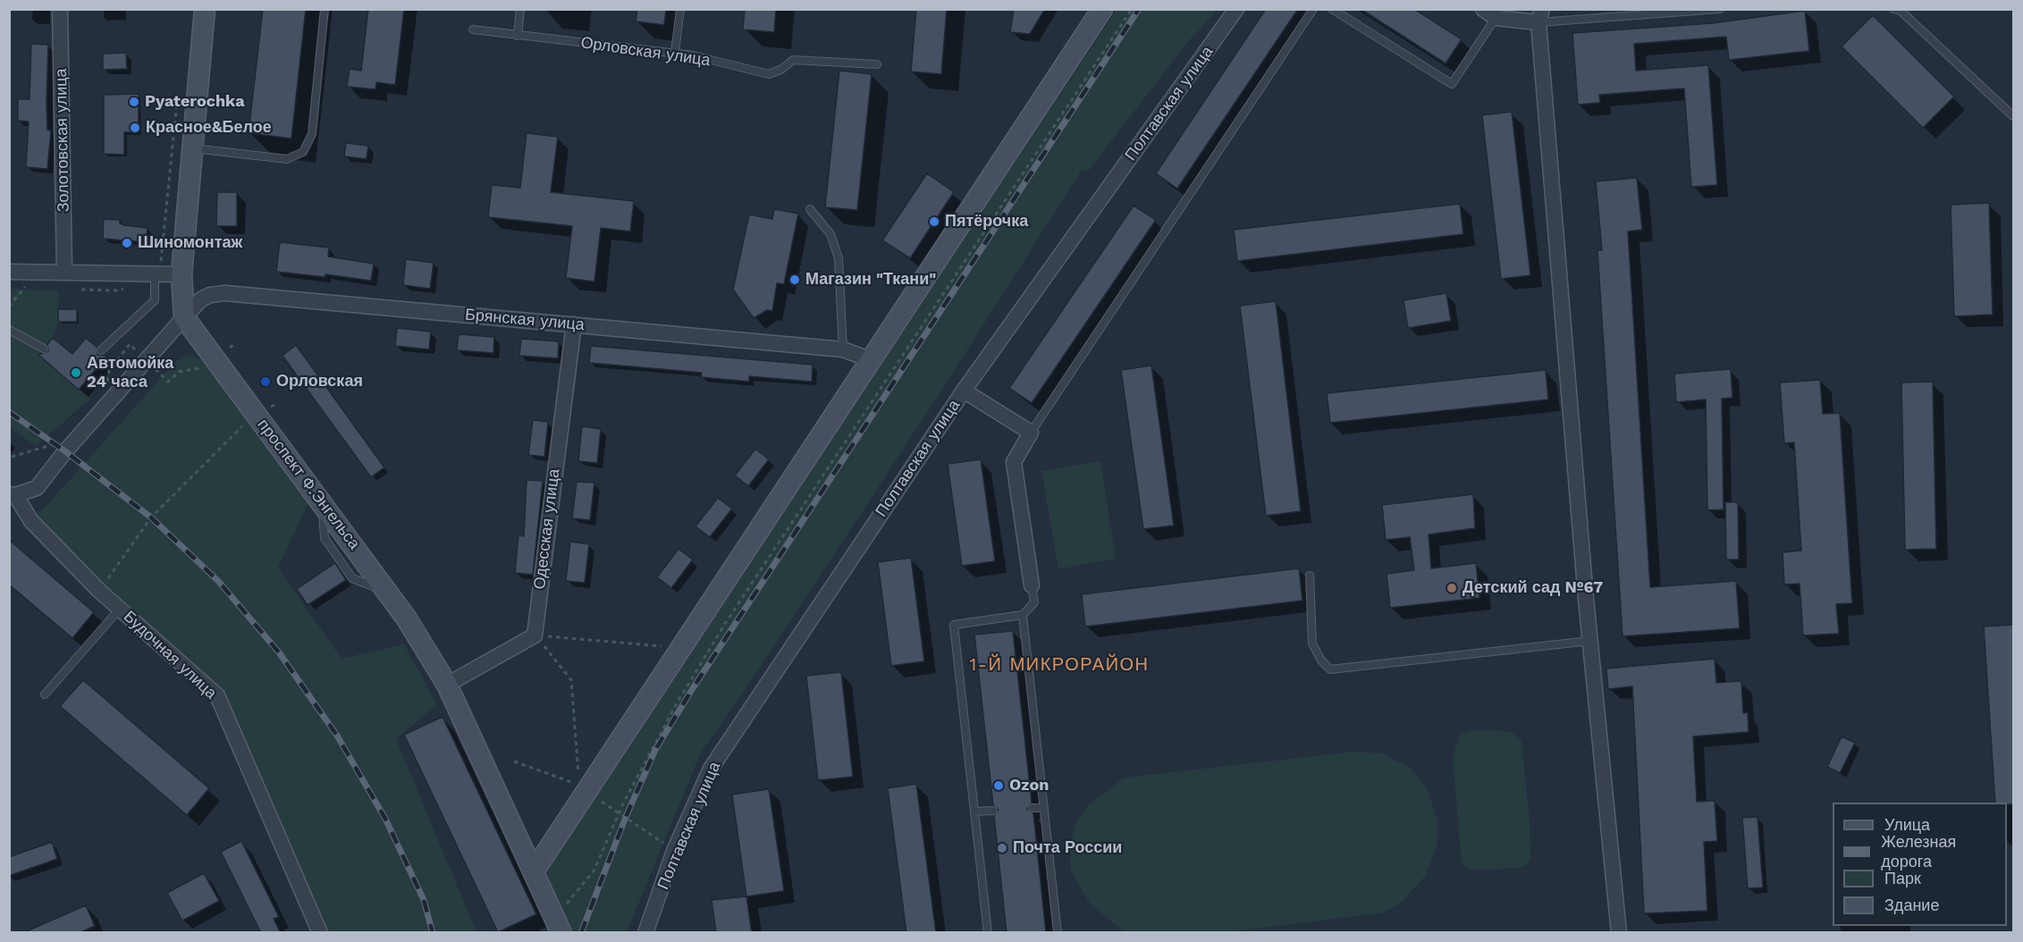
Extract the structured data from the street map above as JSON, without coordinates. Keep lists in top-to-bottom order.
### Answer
{
  "streets": {
    "street": [
      "Полтавская улица",
      "Золотовская улица",
      "Брянская улица",
      "проспект Ф.Энгельса",
      "Одесская улица",
      "Будочная улица"
    ],
    "lane": ["Орловская улица"]
  },
  "crossings": [
    ["Брянская улица", "проспект Ф.Энгельса"],
    ["Брянская улица", "Одесская улица"],
    ["Брянская улица", "Будочная улица"]
  ],
  "districts": ["1-Й МИКРОРАЙОН"],
  "places": [
    "Pyaterochka",
    "Красное&Белое",
    "Пятёрочка",
    "Шиномонтаж",
    "Магазин \"Ткани\"",
    "Автомойка 24 часа",
    "Орловская",
    "Детский сад №67",
    "Ozon",
    "Почта России"
  ],
  "legend": [
    "Улица",
    "Железная дорога",
    "Парк",
    "Здание"
  ]
}
